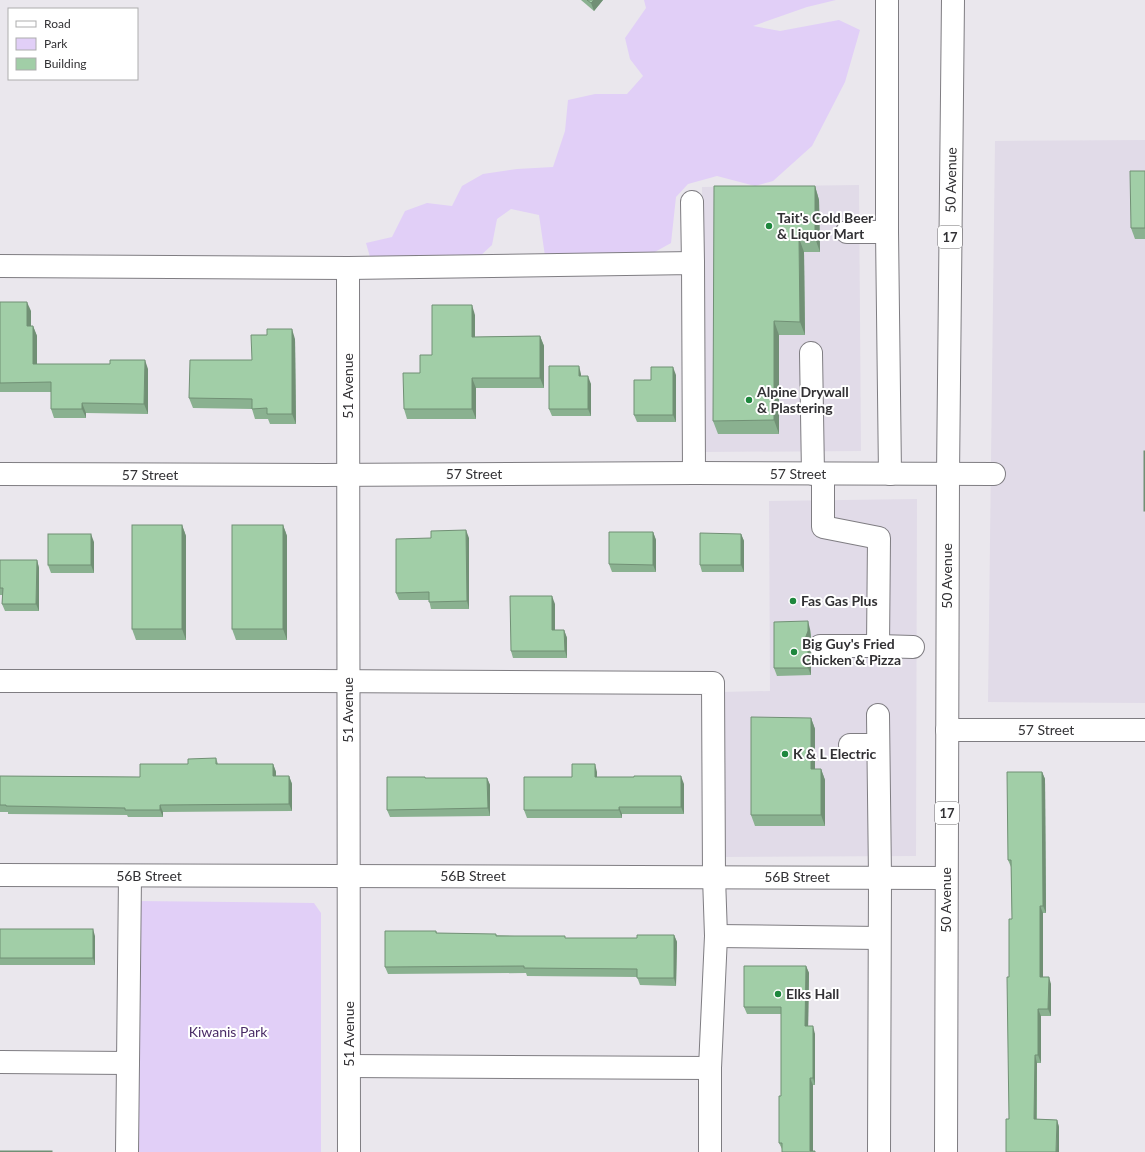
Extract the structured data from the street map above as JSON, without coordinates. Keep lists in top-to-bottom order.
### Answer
{
  "streets": {
    "street": [
      "50 Avenue",
      "17",
      "51 Avenue",
      "57 Street",
      "56B Street"
    ]
  },
  "crossings": [
    ["50 Avenue", "57 Street"],
    ["50 Avenue", "56B Street"],
    ["51 Avenue", "57 Street"],
    ["51 Avenue", "56B Street"]
  ],
  "parks": ["Kiwanis Park"],
  "places": [
    "Tait's Cold Beer & Liquor Mart",
    "Alpine Drywall & Plastering",
    "Fas Gas Plus",
    "Big Guy's Fried Chicken & Pizza",
    "K & L Electric",
    "Elks Hall"
  ],
  "legend": ["Road", "Park", "Building"]
}
